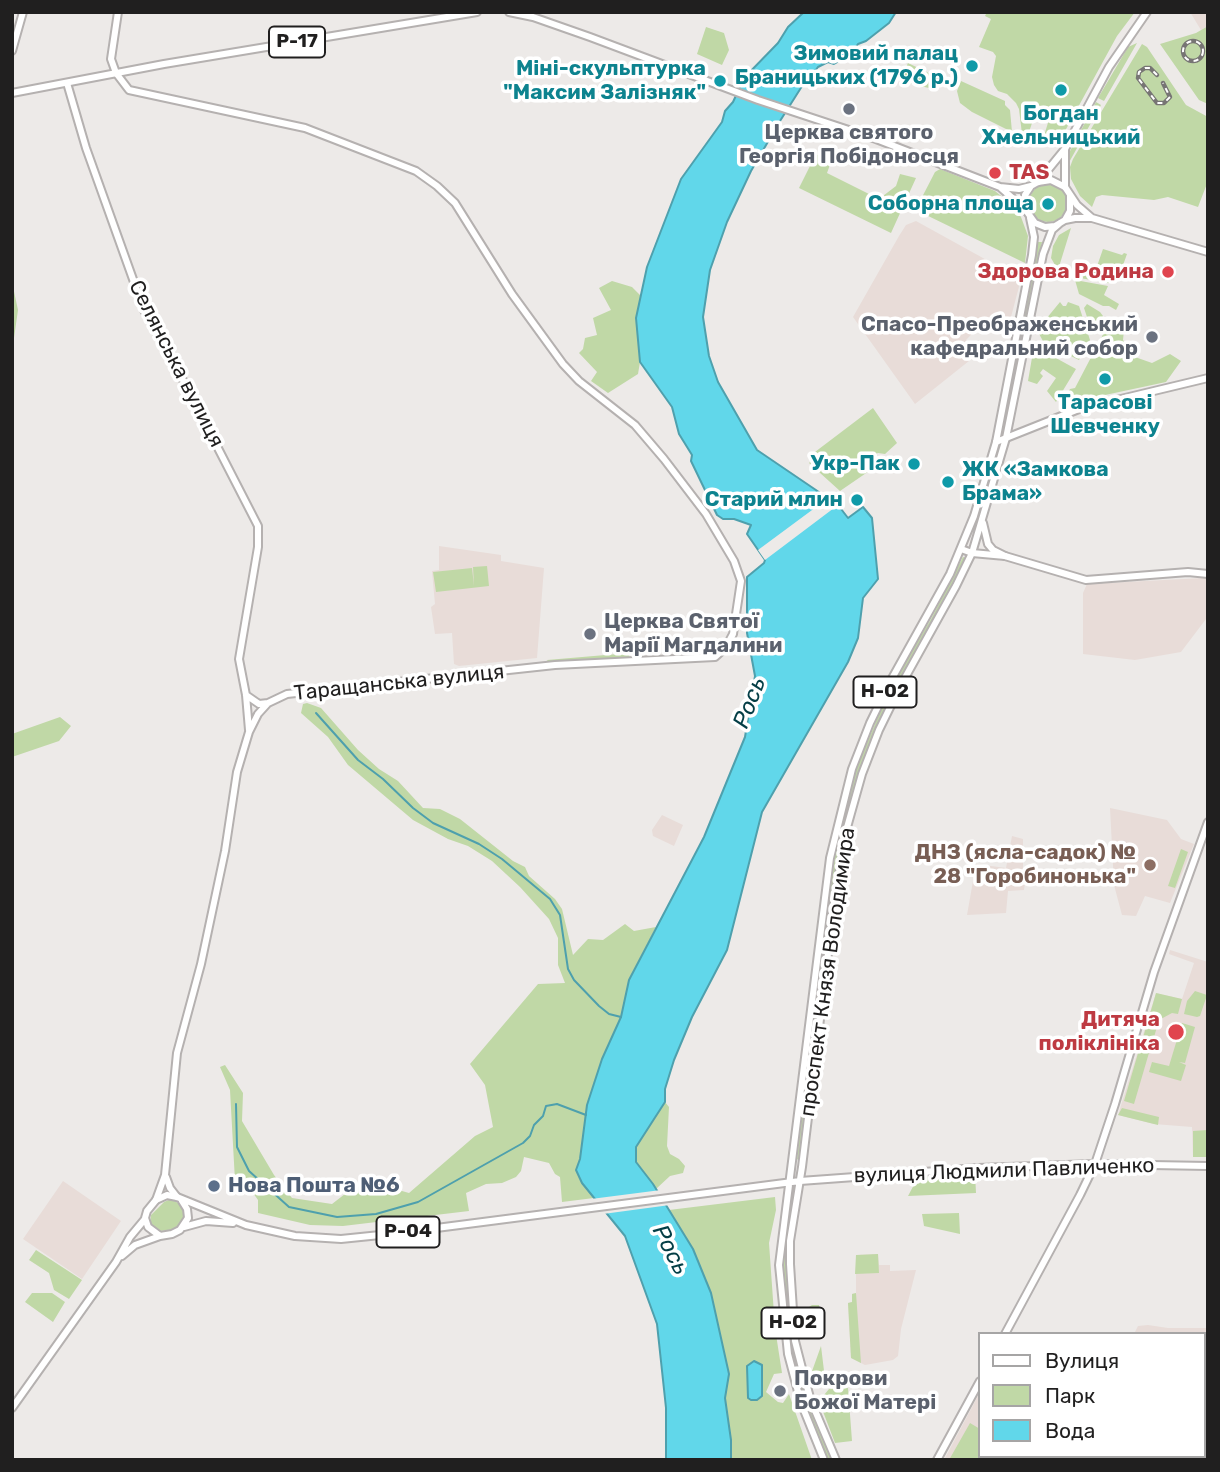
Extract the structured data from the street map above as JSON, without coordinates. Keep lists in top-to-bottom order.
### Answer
{
  "streets": {
    "main road": [
      "Р-17",
      "Селянська вулиця",
      "Таращанська вулиця",
      "Н-02",
      "проспект Князя Володимира",
      "вулиця Людмили Павличенко",
      "Р-04"
    ]
  },
  "crossings": [
    ["Р-17", "Селянська вулиця"],
    ["Р-17", "Таращанська вулиця"],
    ["Таращанська вулиця", "Р-04"],
    ["Н-02", "проспект Князя Володимира"],
    ["проспект Князя Володимира", "вулиця Людмили Павличенко"],
    ["проспект Князя Володимира", "Р-04"],
    ["вулиця Людмили Павличенко", "Р-04"]
  ],
  "water": ["Рось"],
  "places": [
    "Зимовий палац Браницьких (1796 р.)",
    "Міні-скульптурка \"Максим Залізняк\"",
    "Богдан Хмельницький",
    "Церква святого Георгія Побідоносця",
    "TAS",
    "Соборна площа",
    "Здорова Родина",
    "Спасо-Преображенський кафедральний собор",
    "Тарасові Шевченку",
    "Укр-Пак",
    "ЖК «Замкова Брама»",
    "Старий млин",
    "Церква Святої Марії Магдалини",
    "ДНЗ (ясла-садок) № 28 \"Горобинонька\"",
    "Дитяча поліклініка",
    "Нова Пошта №6",
    "Покрови Божої Матері"
  ],
  "legend": ["Вулиця", "Парк", "Вода"]
}
